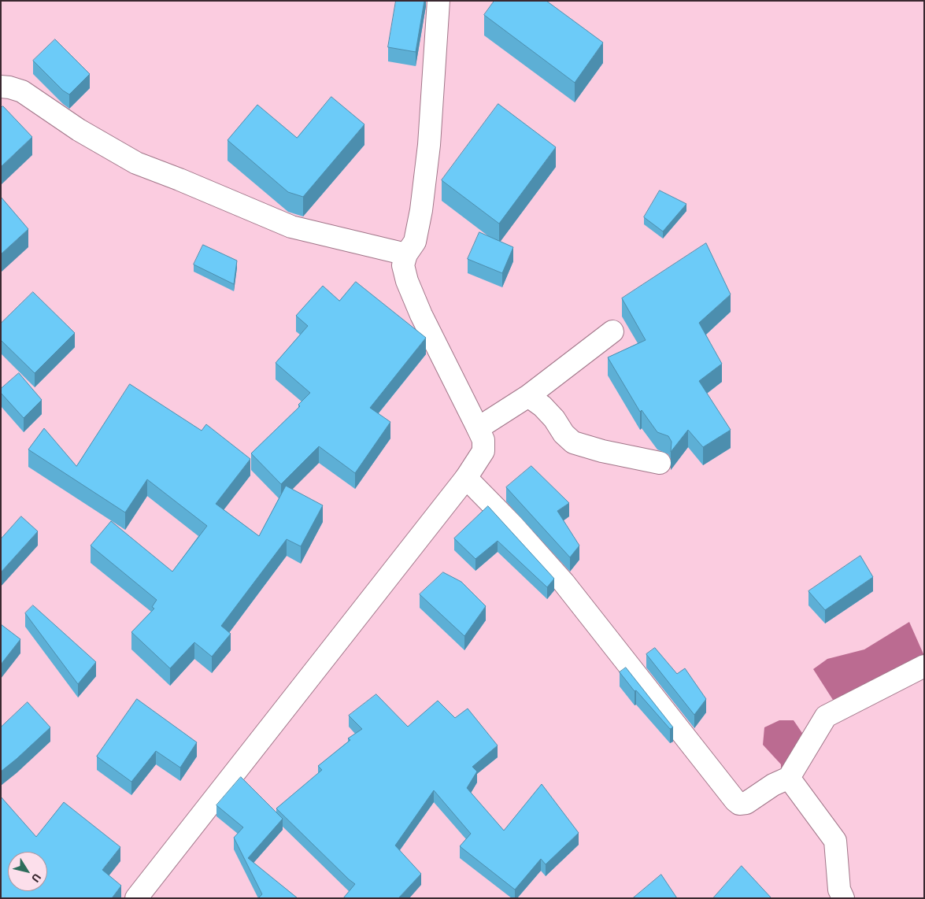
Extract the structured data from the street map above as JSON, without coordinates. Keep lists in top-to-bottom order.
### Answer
{
  "north": "bottom right"
}
